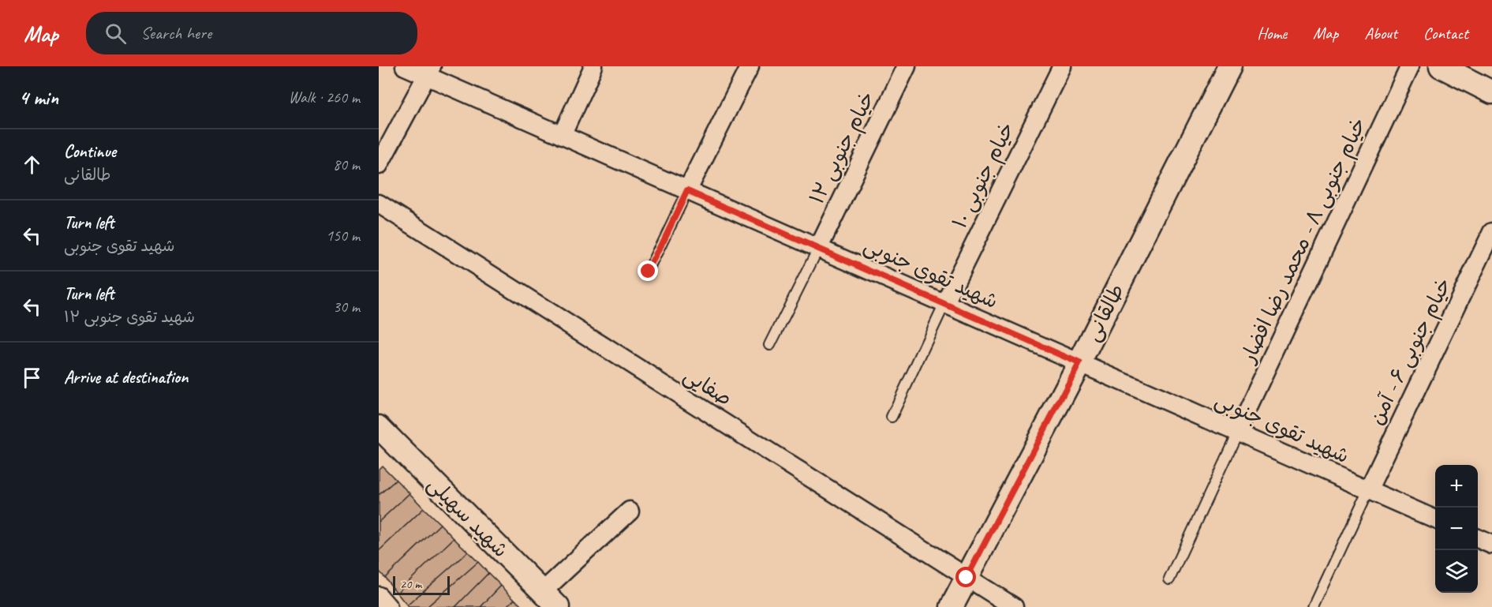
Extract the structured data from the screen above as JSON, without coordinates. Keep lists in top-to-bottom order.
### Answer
{
  "streets": {
    "street": [
      "خیام جنوبی ۱۲",
      "خیام جنوبی ۱۰",
      "خیام جنوبی ۸ - محمد رضا افضار",
      "شهید تقوی جنوبی",
      "طالقانی",
      "خیام جنوبی ۶ - آمن",
      "صفایی",
      "شهید سهیلی"
    ]
  },
  "crossings": [
    ["خیام جنوبی ۱۲", "شهید تقوی جنوبی"],
    ["خیام جنوبی ۱۰", "شهید تقوی جنوبی"],
    ["خیام جنوبی ۸ - محمد رضا افضار", "شهید تقوی جنوبی"],
    ["شهید تقوی جنوبی", "طالقانی"],
    ["شهید تقوی جنوبی", "خیام جنوبی ۶ - آمن"],
    ["طالقانی", "صفایی"]
  ],
  "scale_bar": "20 m",
  "page": {
    "header": "Map",
    "search": "Search here",
    "nav": [
      "Home",
      "Map",
      "About",
      "Contact"
    ],
    "heading": ["4 min", "Walk · 260 m"],
    "list": [
      ["Continue", "طالقانی", "80 m"],
      ["Turn left", "شهید تقوی جنوبی", "150 m"],
      ["Turn left", "شهید تقوی جنوبی ۱۲", "30 m"],
      "Arrive at destination"
    ],
    "map_buttons": ["+", "−"],
    "scale": "20 m"
  }
}
